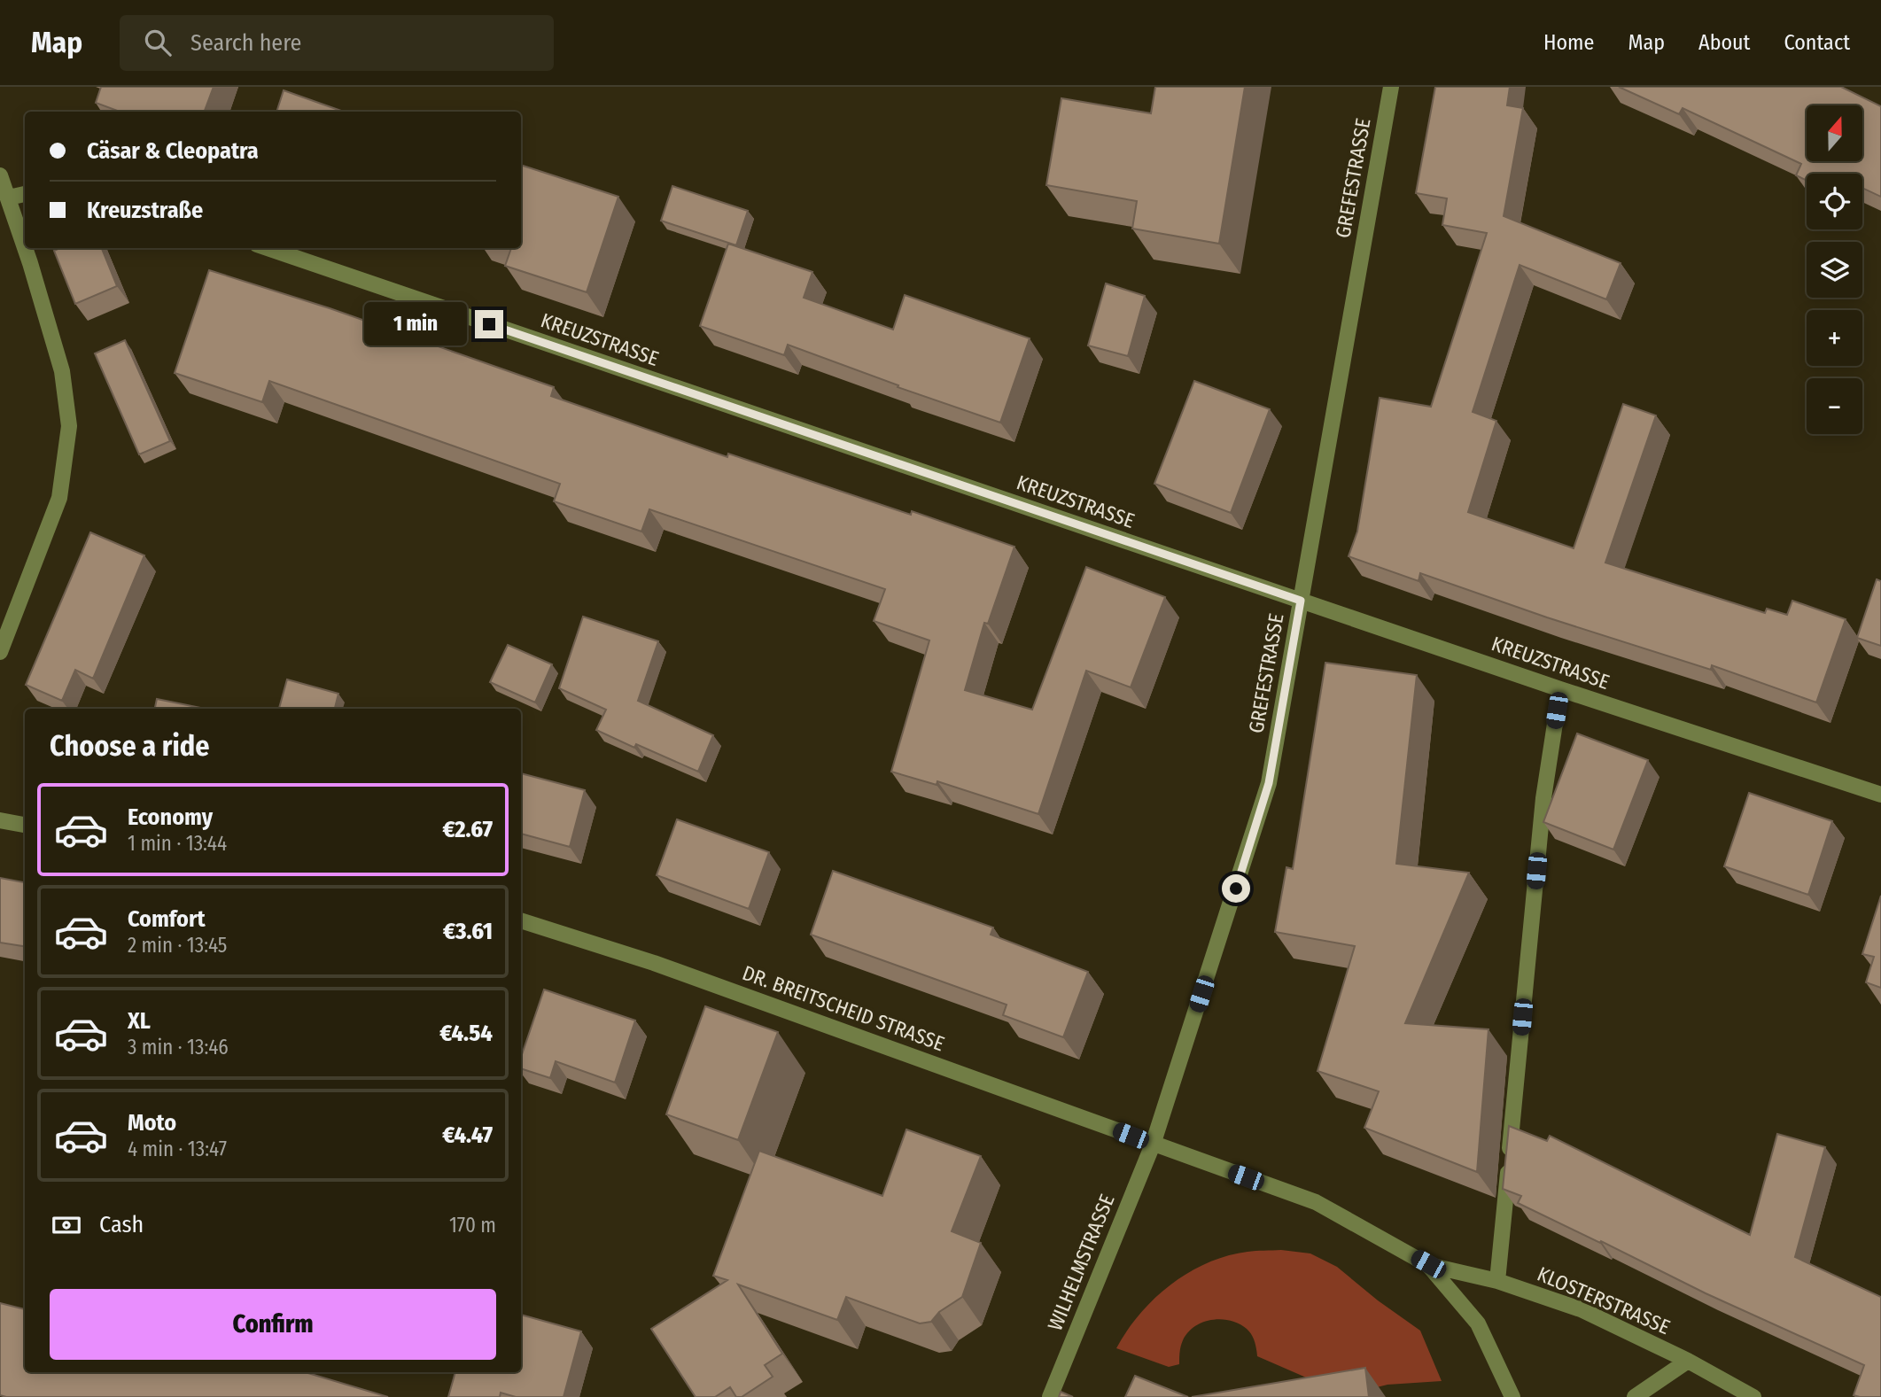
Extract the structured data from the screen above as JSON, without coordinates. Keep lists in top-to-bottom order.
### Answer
{
  "streets": {
    "street": [
      "GREFESTRASSE",
      "KREUZSTRASSE",
      "DR. BREITSCHEID STRASSE",
      "WILHELMSTRASSE",
      "KLOSTERSTRASSE"
    ]
  },
  "crossings": [
    ["GREFESTRASSE", "KREUZSTRASSE"],
    ["GREFESTRASSE", "DR. BREITSCHEID STRASSE"],
    ["GREFESTRASSE", "WILHELMSTRASSE"],
    ["DR. BREITSCHEID STRASSE", "WILHELMSTRASSE"],
    ["DR. BREITSCHEID STRASSE", "KLOSTERSTRASSE"]
  ],
  "north": "top",
  "page": {
    "header": "Map",
    "search": "Search here",
    "nav": [
      "Home",
      "Map",
      "About",
      "Contact"
    ],
    "map_buttons": ["+", "−"],
    "banner": ["Cäsar & Cleopatra", "Kreuzstraße"],
    "bubble": "1 min",
    "heading": "Choose a ride",
    "list": [
      {
        "name": "Economy",
        "note": "1 min · 13:44",
        "value": "€2.67"
      },
      {
        "name": "Comfort",
        "note": "2 min · 13:45",
        "value": "€3.61"
      },
      {
        "name": "XL",
        "note": "3 min · 13:46",
        "value": "€4.54"
      },
      {
        "name": "Moto",
        "note": "4 min · 13:47",
        "value": "€4.47"
      }
    ],
    "pay": ["Cash", "170 m"],
    "buttons": "Confirm"
  }
}
